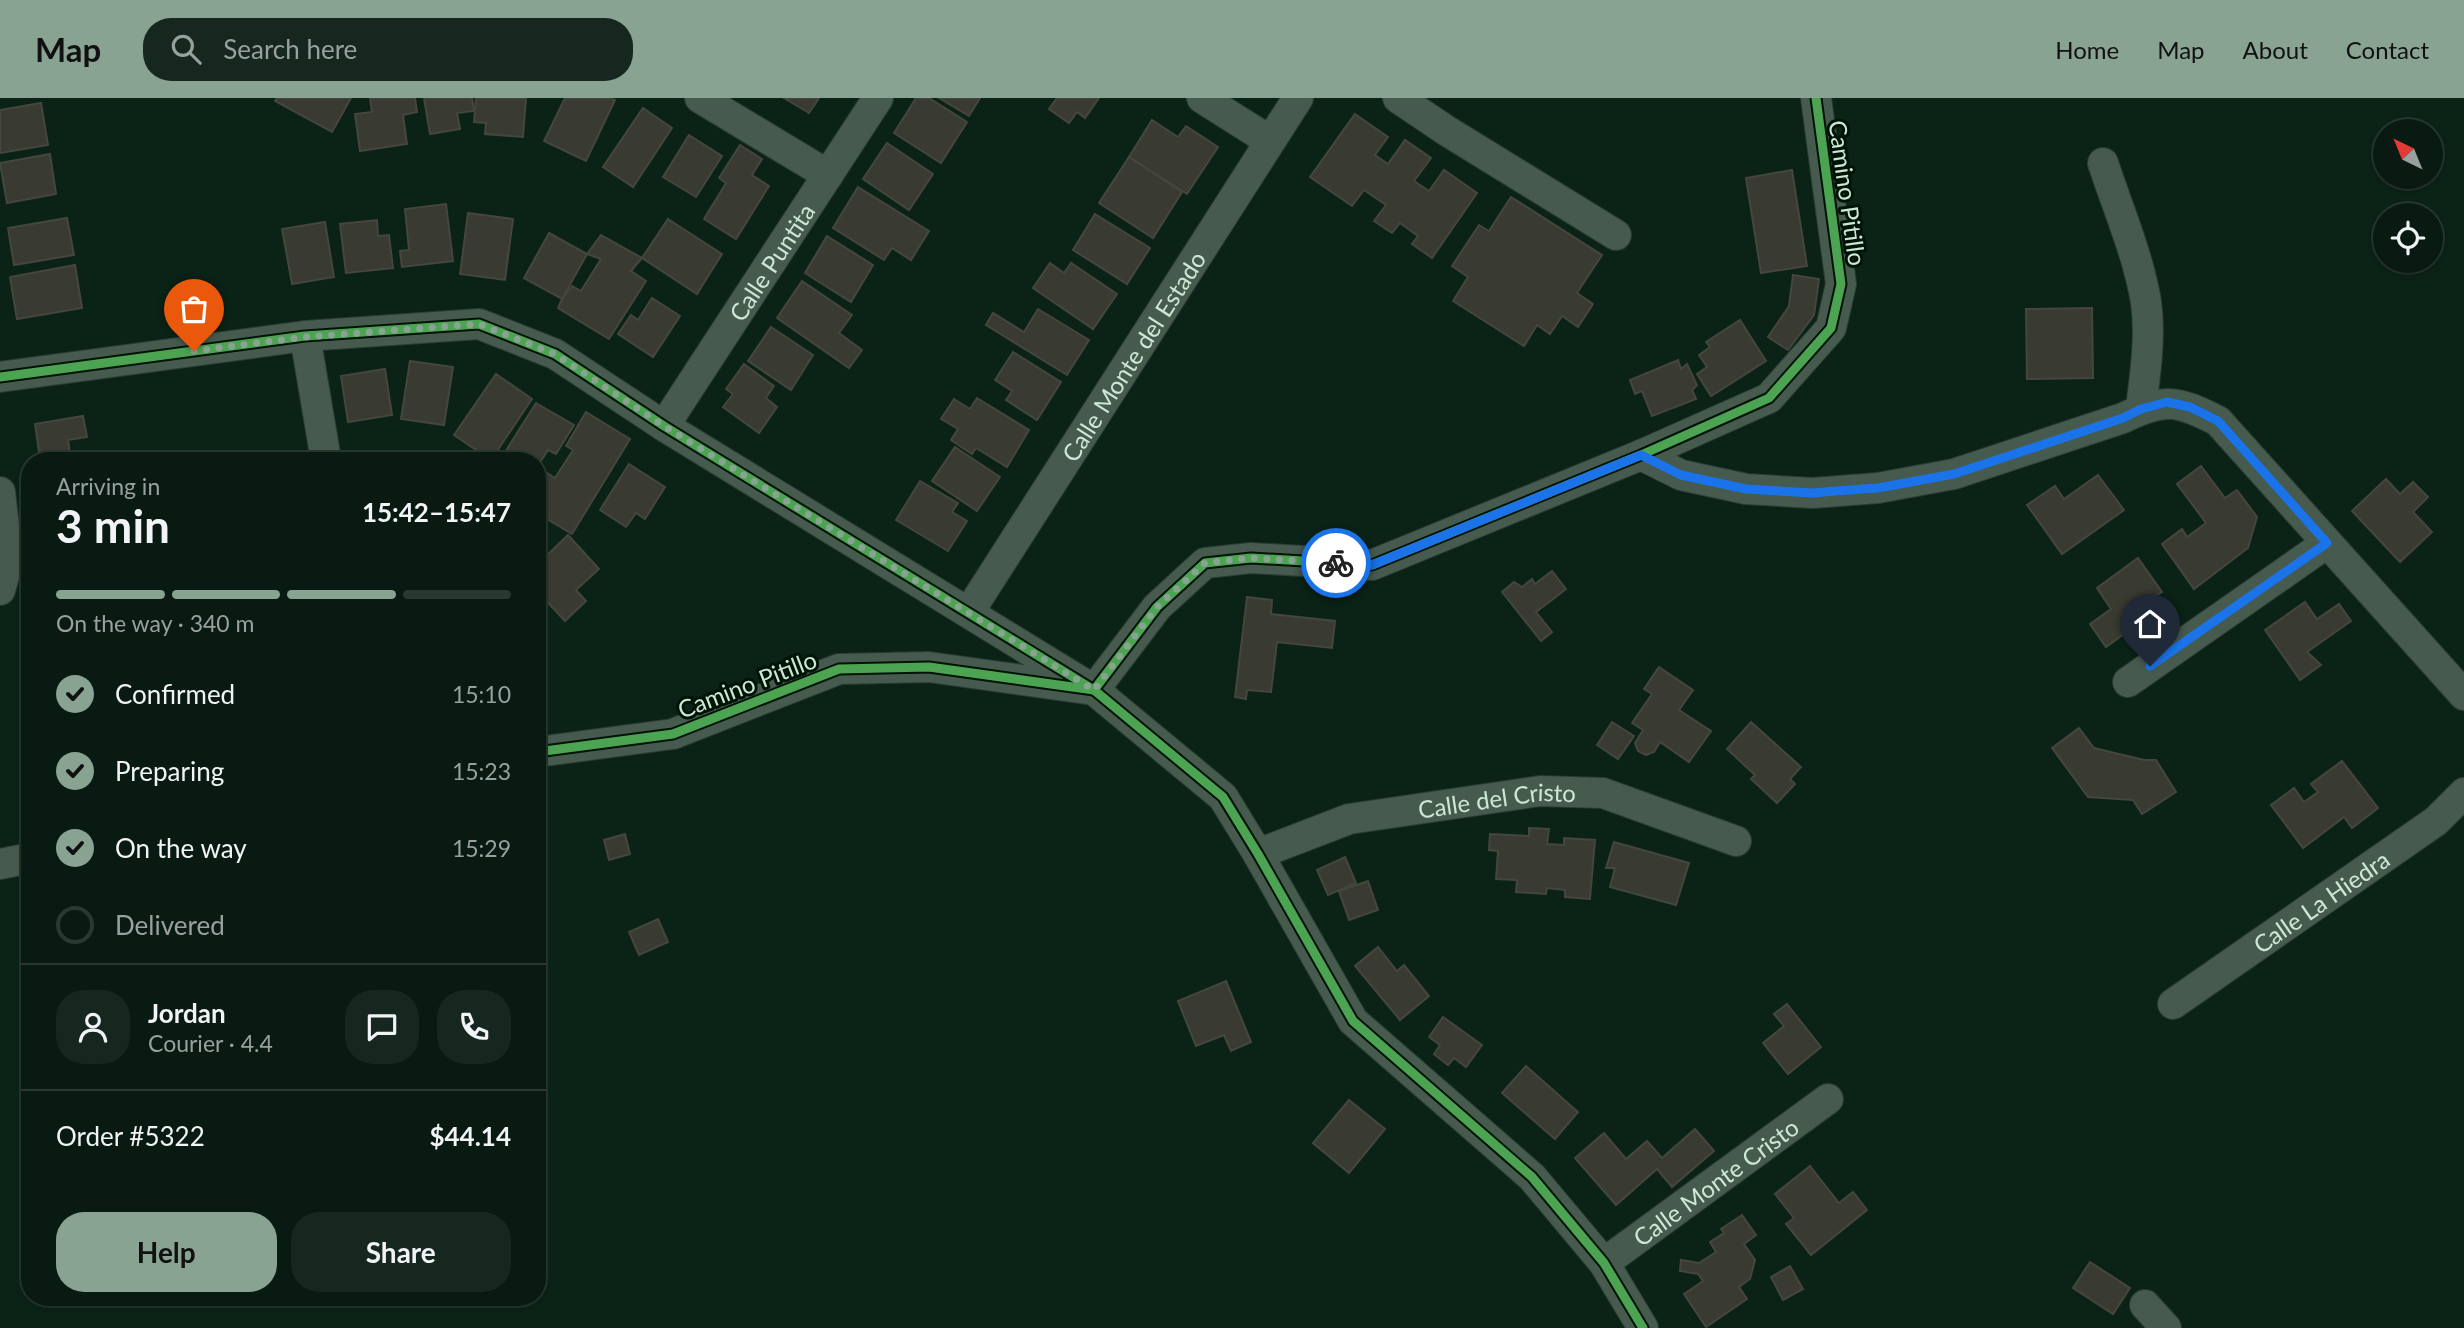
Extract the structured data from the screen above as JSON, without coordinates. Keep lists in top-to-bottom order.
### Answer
{
  "streets": {
    "street": [
      "Camino Pitillo",
      "Calle Puntita",
      "Calle Monte del Estado",
      "Calle del Cristo",
      "Calle La Hiedra",
      "Calle Monte Cristo"
    ]
  },
  "north": "top left",
  "page": {
    "header": "Map",
    "search": "Search here",
    "nav": [
      "Home",
      "Map",
      "About",
      "Contact"
    ],
    "heading": ["3 min", "Arriving in", "15:42–15:47"],
    "panel": [
      "Jordan",
      "Courier · 4.4",
      "Order #5322",
      "$44.14"
    ],
    "bar": "On the way · 340 m",
    "list": [
      ["Confirmed", "15:10"],
      ["Preparing", "15:23"],
      ["On the way", "15:29"],
      "Delivered"
    ],
    "buttons": ["Help", "Share"]
  }
}
